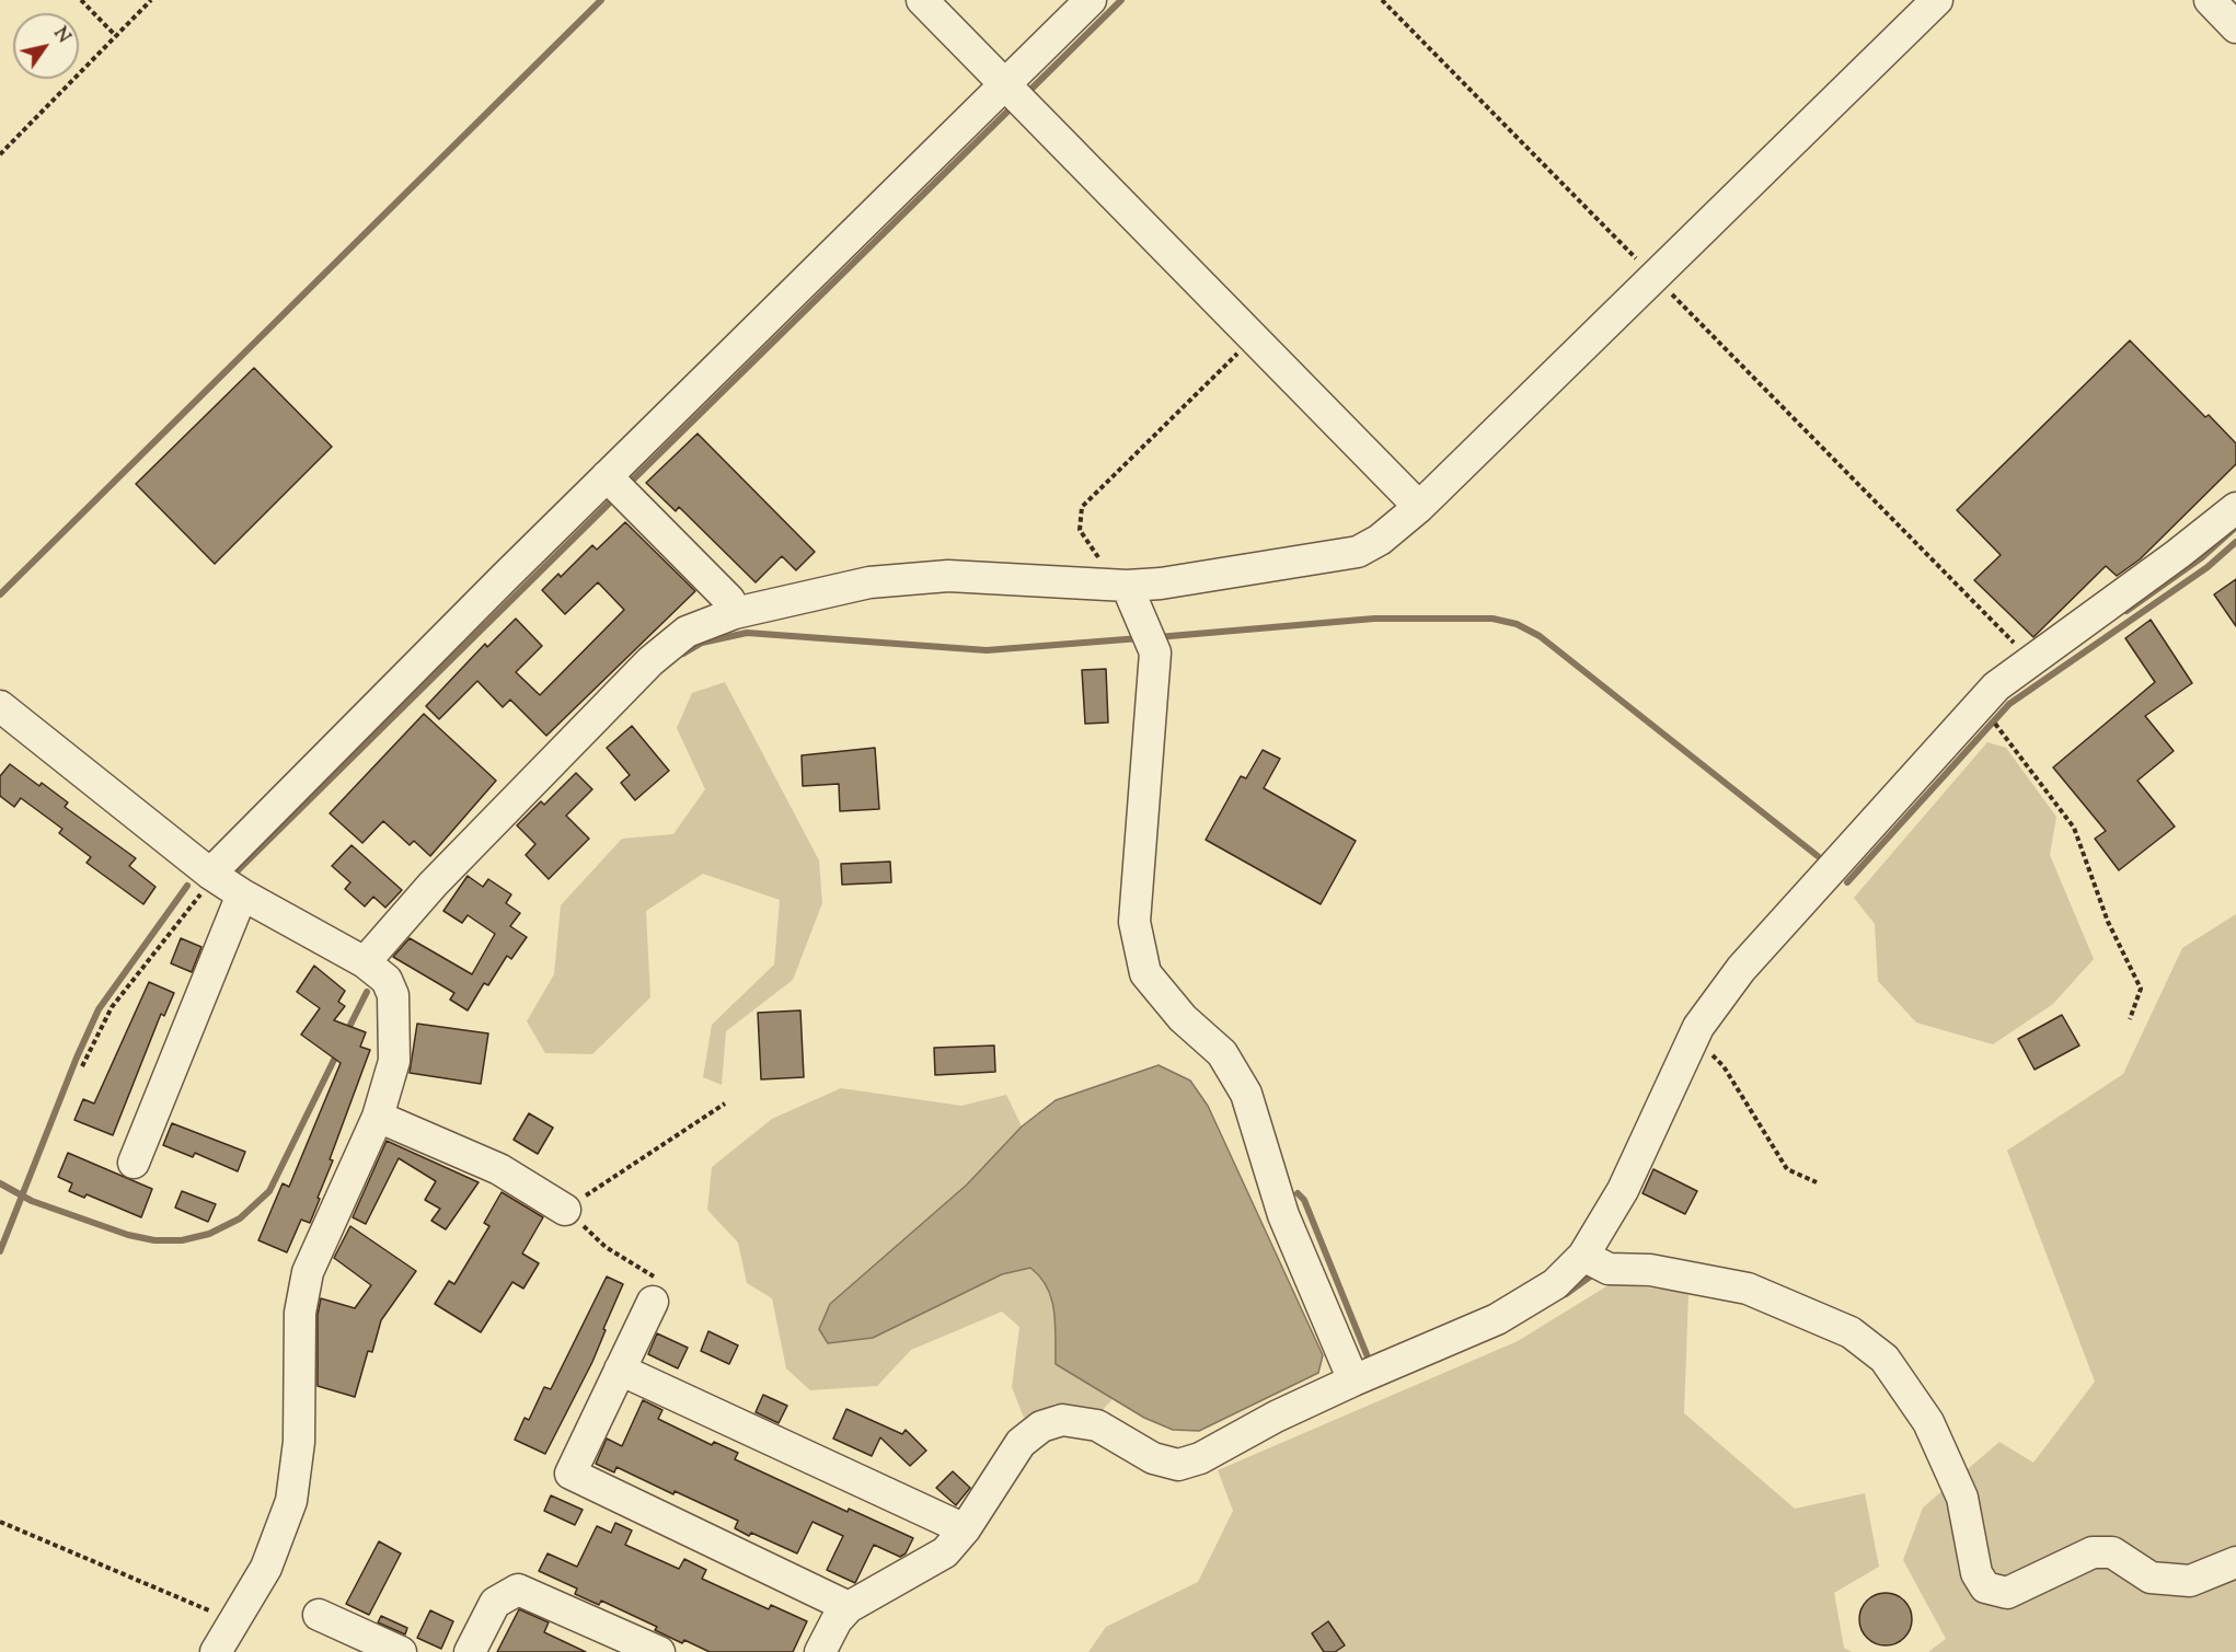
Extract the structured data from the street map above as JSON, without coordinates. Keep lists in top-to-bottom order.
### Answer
{
  "north": "top right"
}
